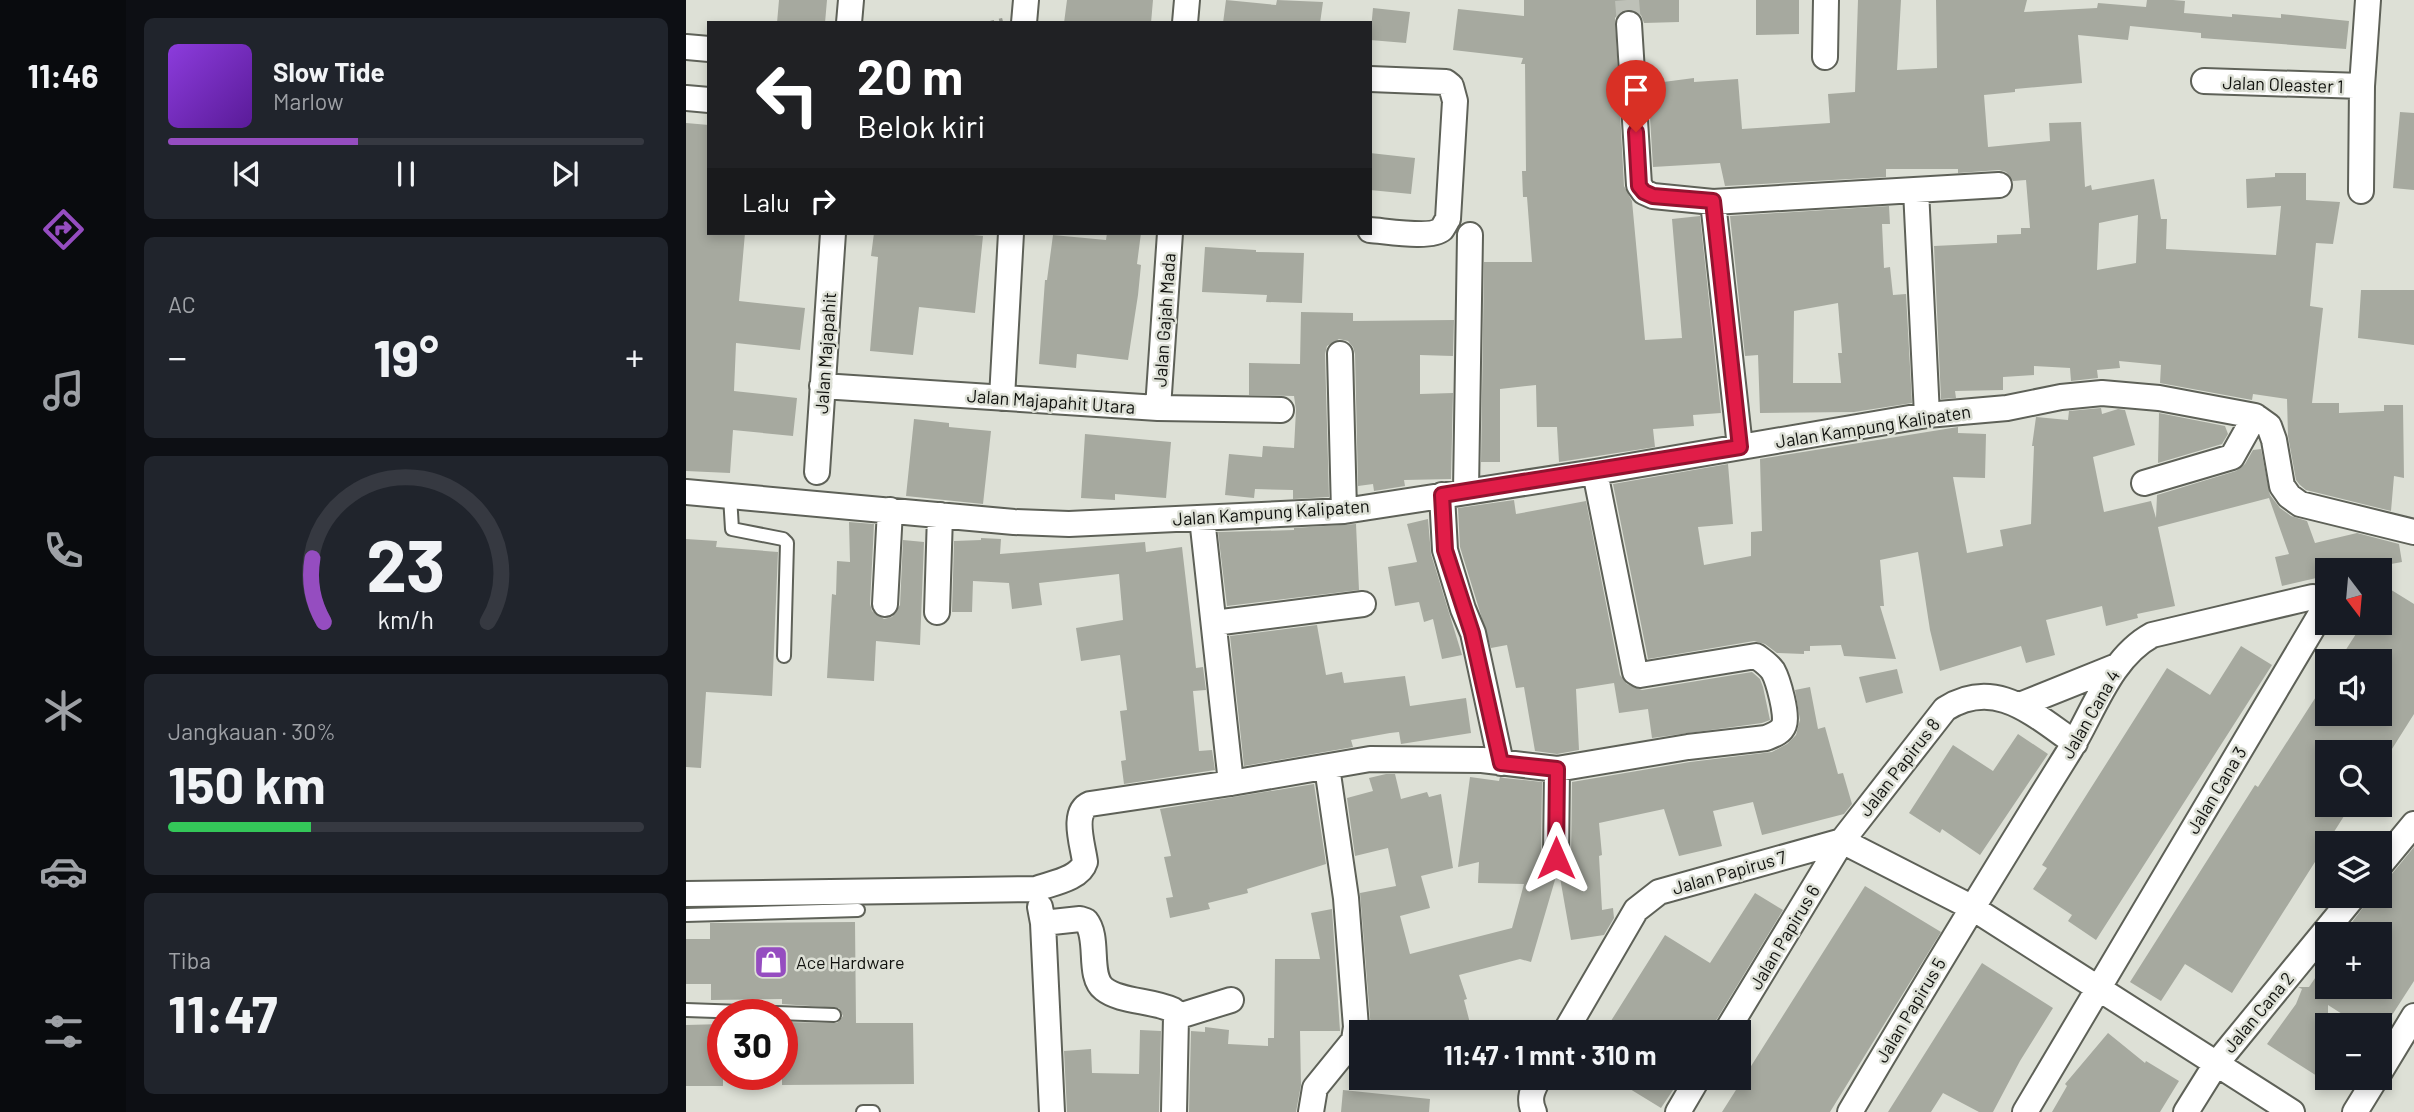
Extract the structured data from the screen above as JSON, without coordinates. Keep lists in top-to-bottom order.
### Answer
{
  "streets": {
    "street": [
      "Jalan Oleaster 1",
      "Jalan Gajah Mada",
      "Jalan Majapahit",
      "Jalan Majapahit Utara",
      "Jalan Kampung Kalipaten",
      "Jalan Cana 4",
      "Jalan Papirus 8",
      "Jalan Cana 3",
      "Jalan Papirus 7",
      "Jalan Papirus 6",
      "Jalan Papirus 5",
      "Jalan Cana 2"
    ]
  },
  "crossings": [
    ["Jalan Gajah Mada", "Jalan Majapahit Utara"],
    ["Jalan Majapahit", "Jalan Majapahit Utara"],
    ["Jalan Cana 4", "Jalan Papirus 8"],
    ["Jalan Cana 4", "Jalan Cana 3"],
    ["Jalan Cana 4", "Jalan Papirus 5"],
    ["Jalan Papirus 8", "Jalan Papirus 7"],
    ["Jalan Papirus 8", "Jalan Papirus 6"],
    ["Jalan Papirus 7", "Jalan Papirus 6"]
  ],
  "places": {
    "shop": ["Ace Hardware"]
  },
  "north": "bottom",
  "page": {
    "tabs": "11:46",
    "turn": ["20 m", "Belok kiri"],
    "song": ["Slow Tide", "Marlow"],
    "then": "Lalu",
    "tile": [
      "AC",
      ["Jangkauan · 30%", "150 km"],
      ["Tiba", "11:47"]
    ],
    "heat": ["−", "19°", "+"],
    "map_buttons": ["+", "−"],
    "limit": "30",
    "trip": "11:47 · 1 mnt · 310 m",
    "gauge": ["23", "km/h"]
  }
}
